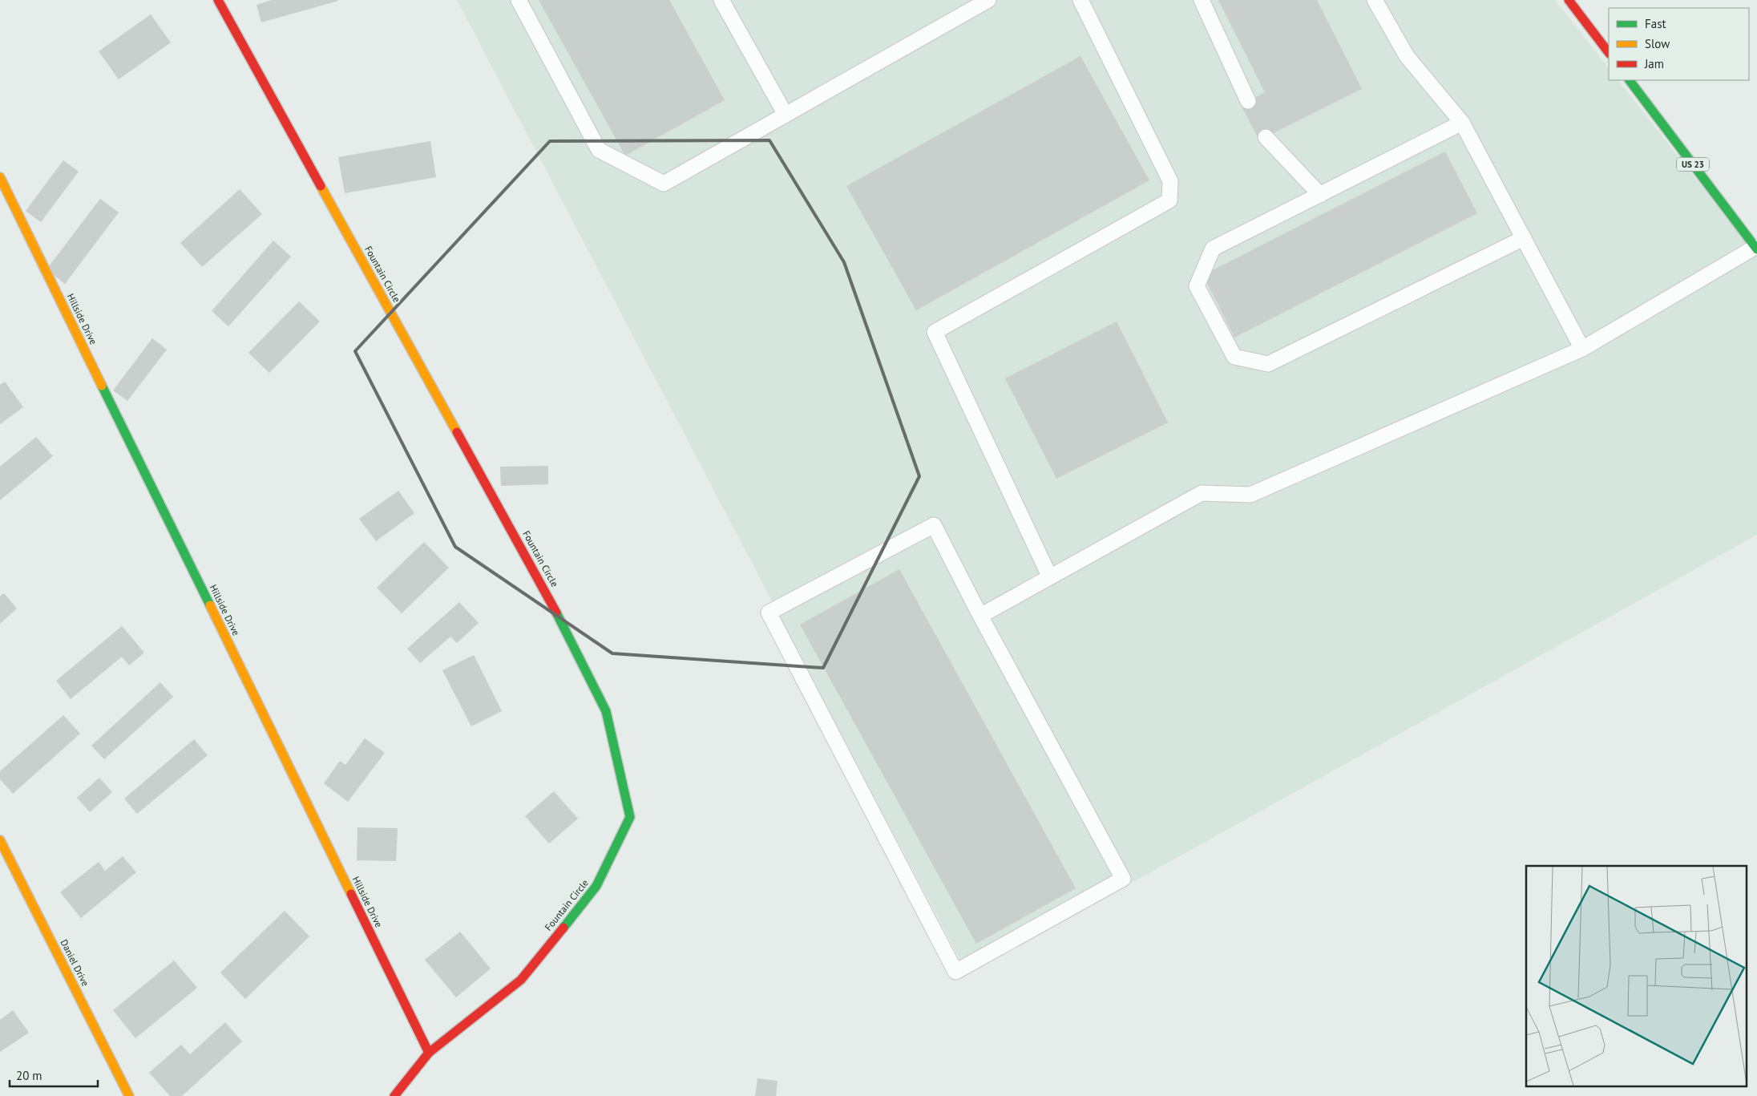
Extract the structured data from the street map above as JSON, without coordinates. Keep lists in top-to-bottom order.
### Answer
{
  "streets": {
    "street": [
      "US 23",
      "Fountain Circle",
      "Hillside Drive",
      "Daniel Drive"
    ]
  },
  "crossings": [
    ["Fountain Circle", "Hillside Drive"]
  ],
  "legend": ["Fast", "Slow", "Jam"],
  "scale_bar": "20 m"
}
